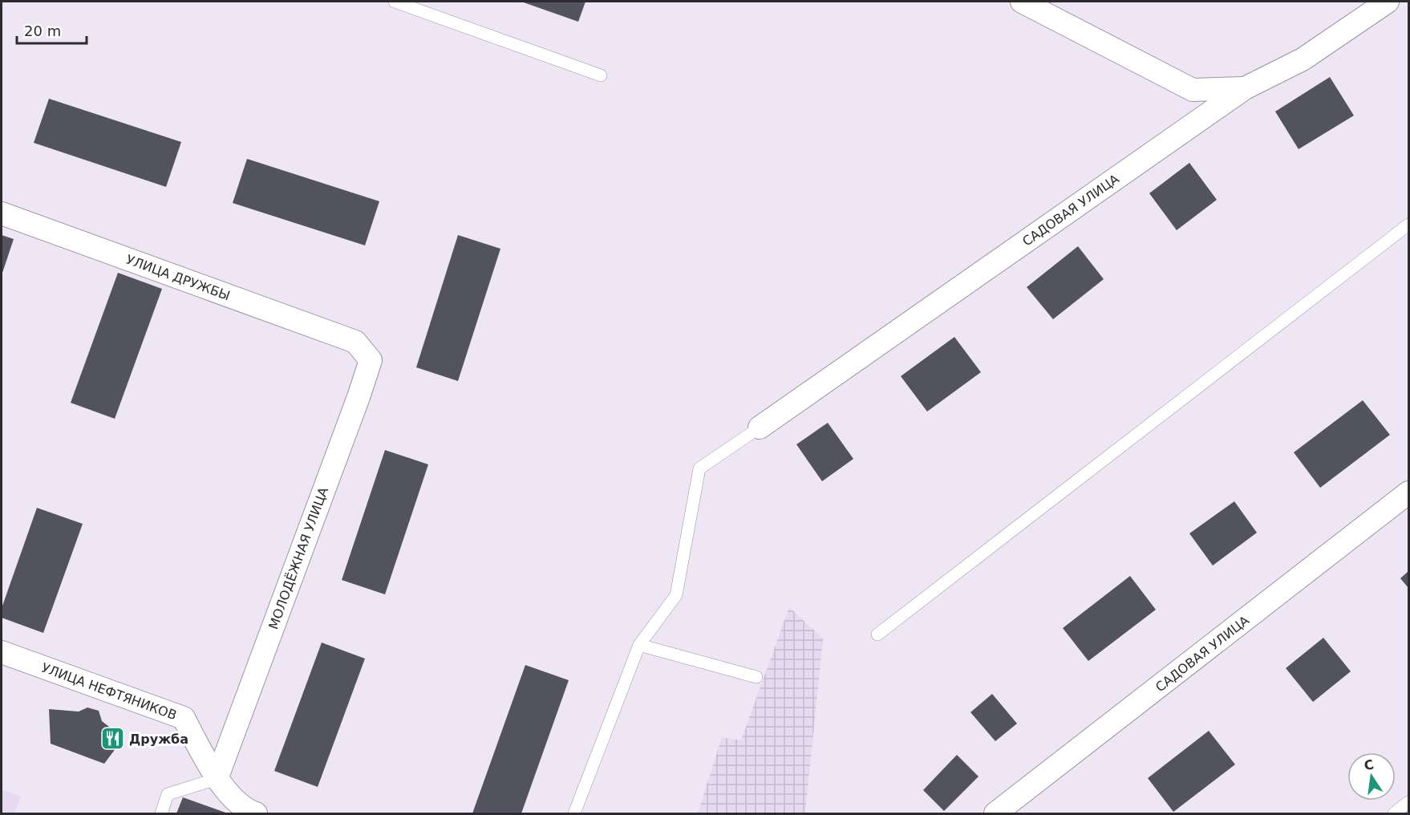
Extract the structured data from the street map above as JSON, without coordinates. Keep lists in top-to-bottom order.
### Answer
{
  "streets": {
    "street": [
      "САДОВАЯ УЛИЦА",
      "УЛИЦА ДРУЖБЫ",
      "МОЛОДЁЖНАЯ УЛИЦА",
      "УЛИЦА НЕФТЯНИКОВ"
    ]
  },
  "crossings": [
    ["УЛИЦА ДРУЖБЫ", "МОЛОДЁЖНАЯ УЛИЦА"],
    ["МОЛОДЁЖНАЯ УЛИЦА", "УЛИЦА НЕФТЯНИКОВ"]
  ],
  "places": {
    "restaurant": ["Дружба"]
  },
  "scale_bar": "20 m",
  "north": "top"
}
